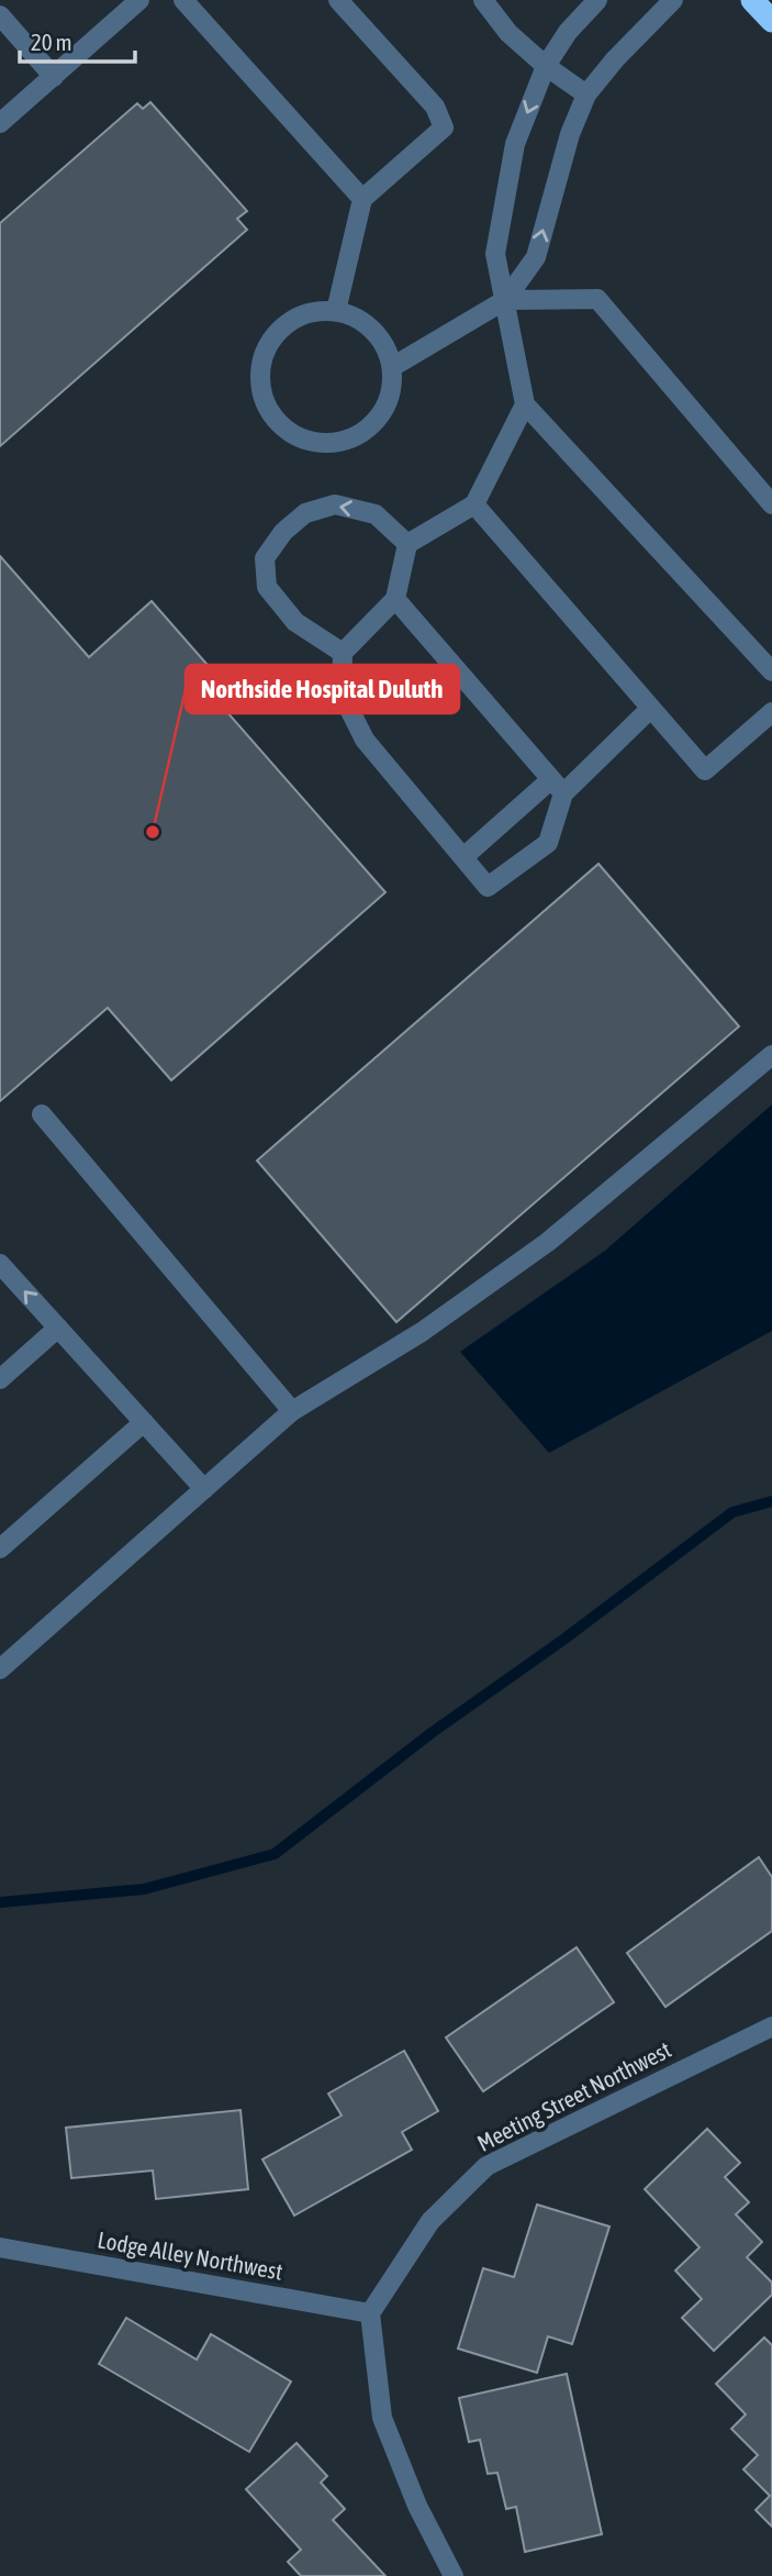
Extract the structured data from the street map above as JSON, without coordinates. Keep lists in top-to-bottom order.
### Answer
{
  "streets": {
    "street": ["Meeting Street Northwest", "Lodge Alley Northwest"]
  },
  "crossings": [
    ["Meeting Street Northwest", "Lodge Alley Northwest"]
  ],
  "places": ["Northside Hospital Duluth"],
  "scale_bar": "20 m"
}
